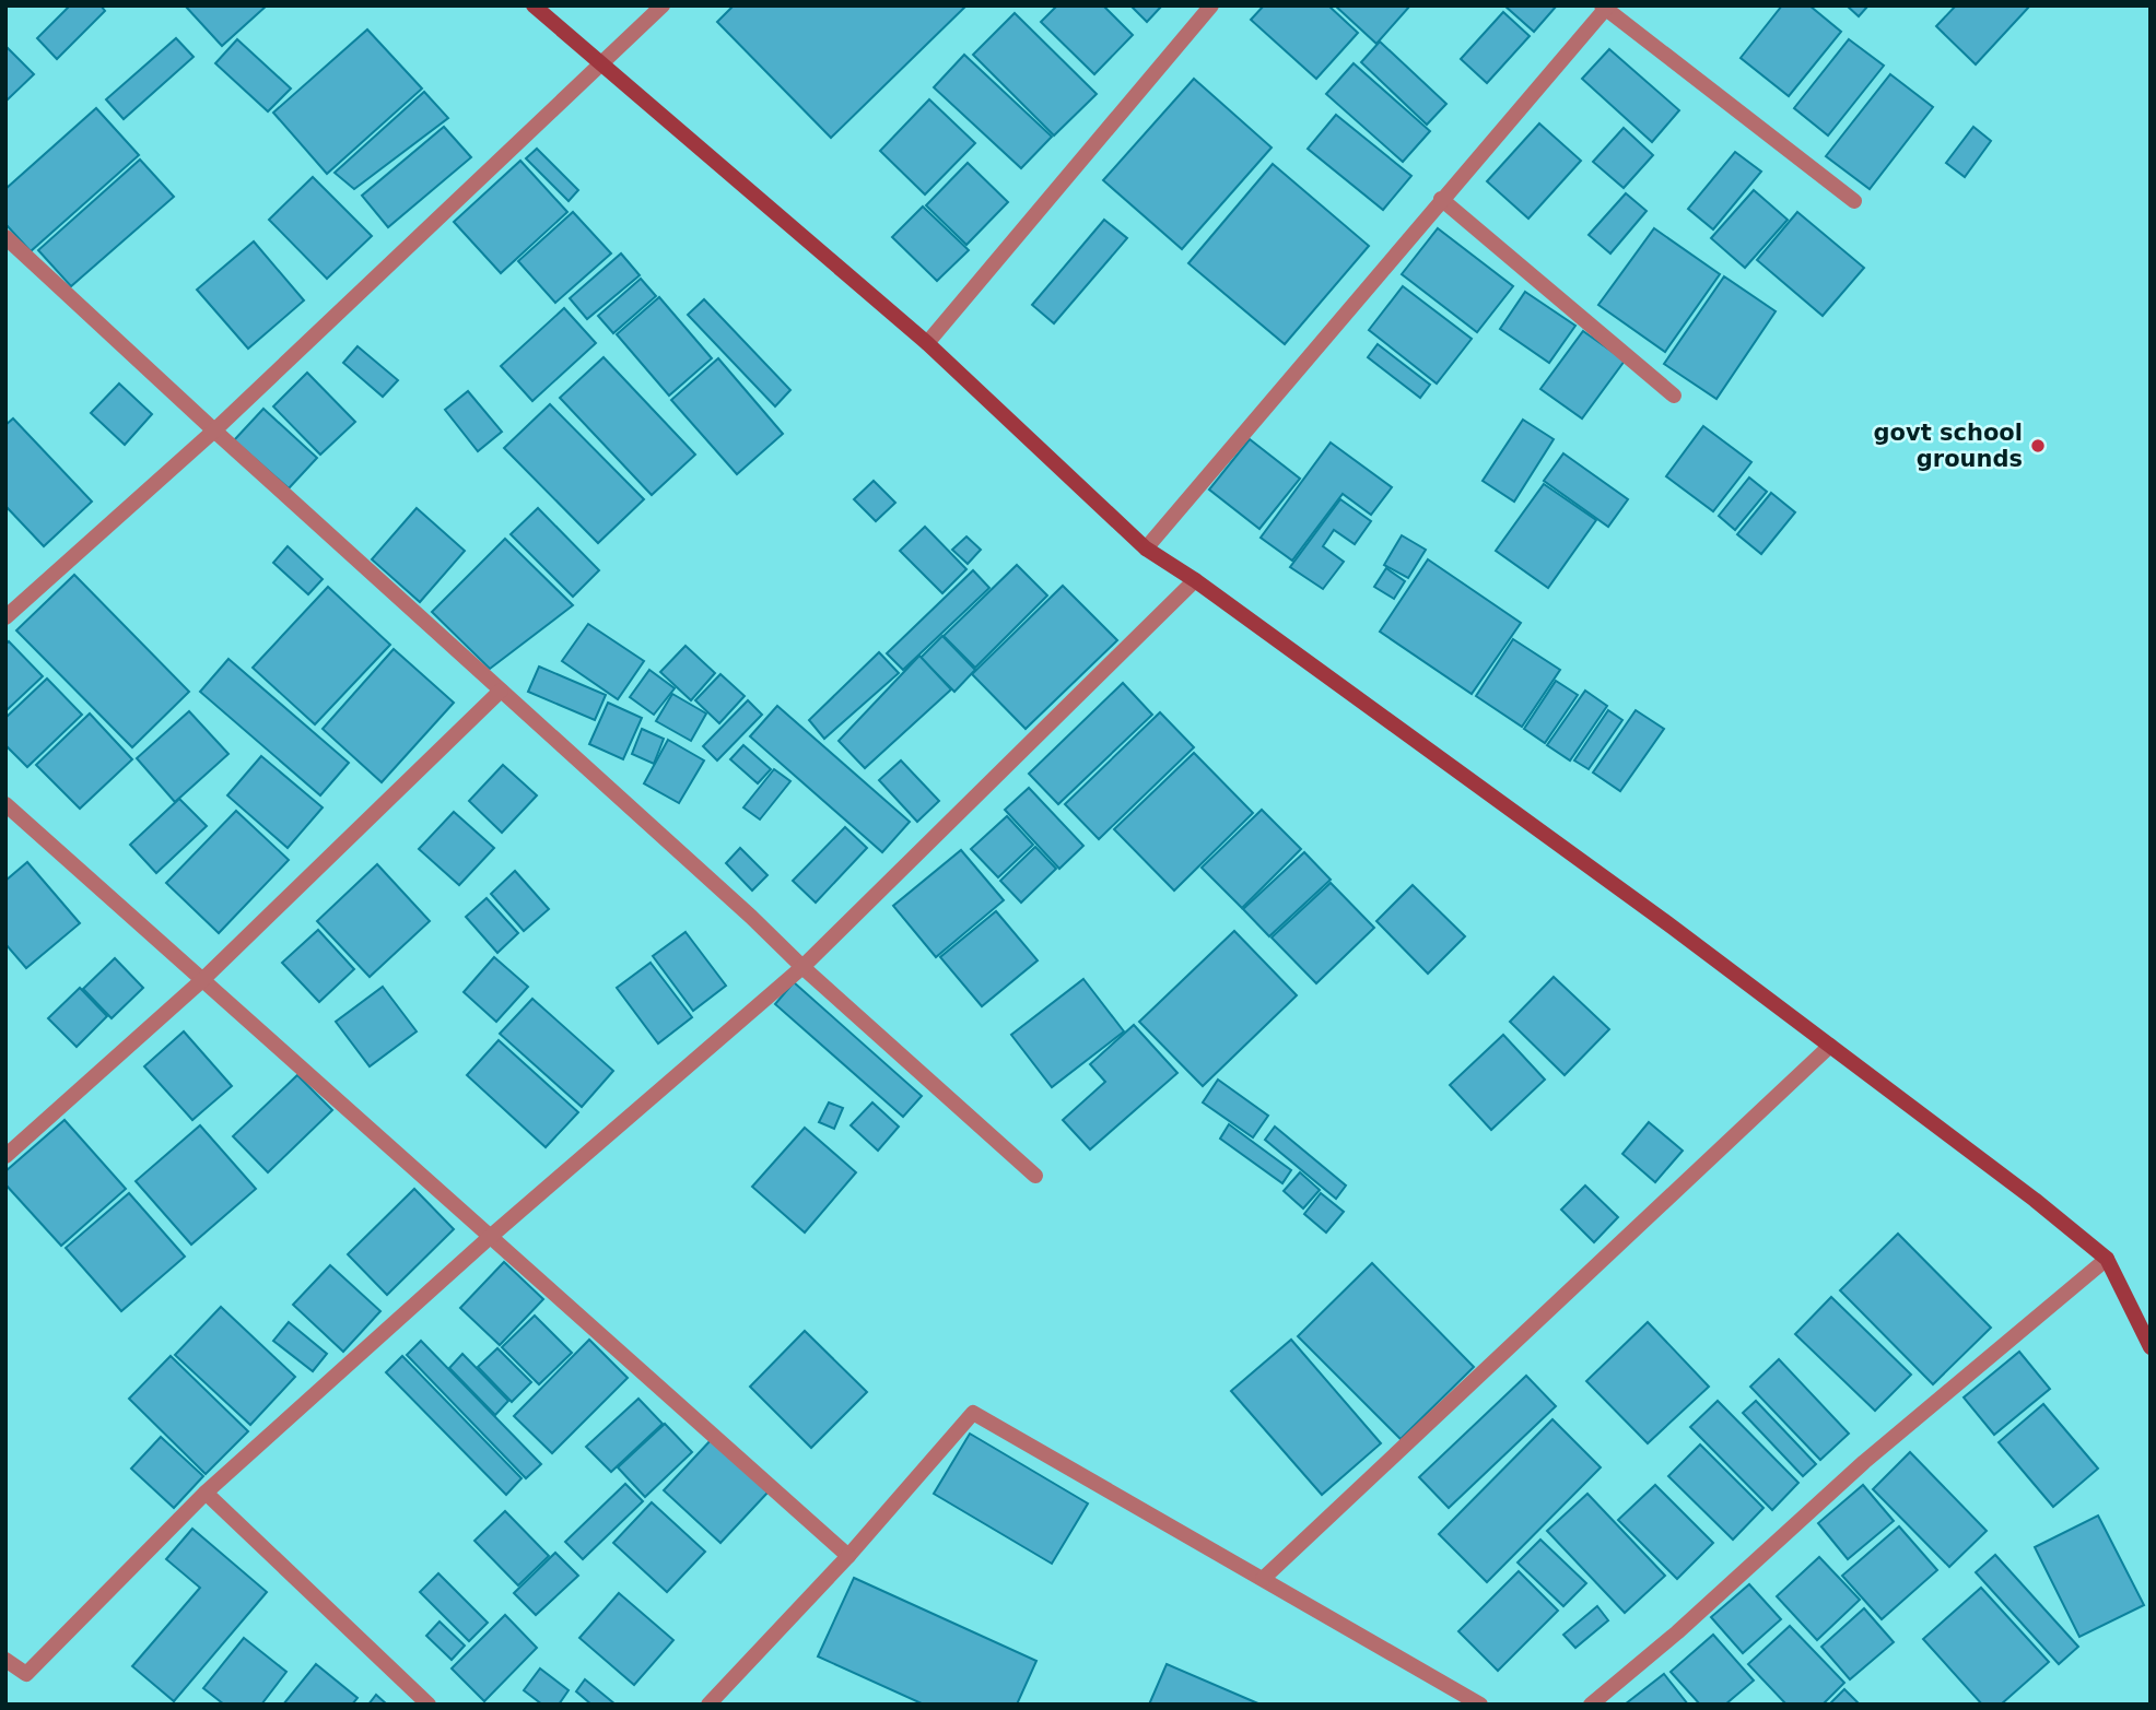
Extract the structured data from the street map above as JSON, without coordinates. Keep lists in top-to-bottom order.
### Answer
{
  "places": ["govt school grounds"]
}
